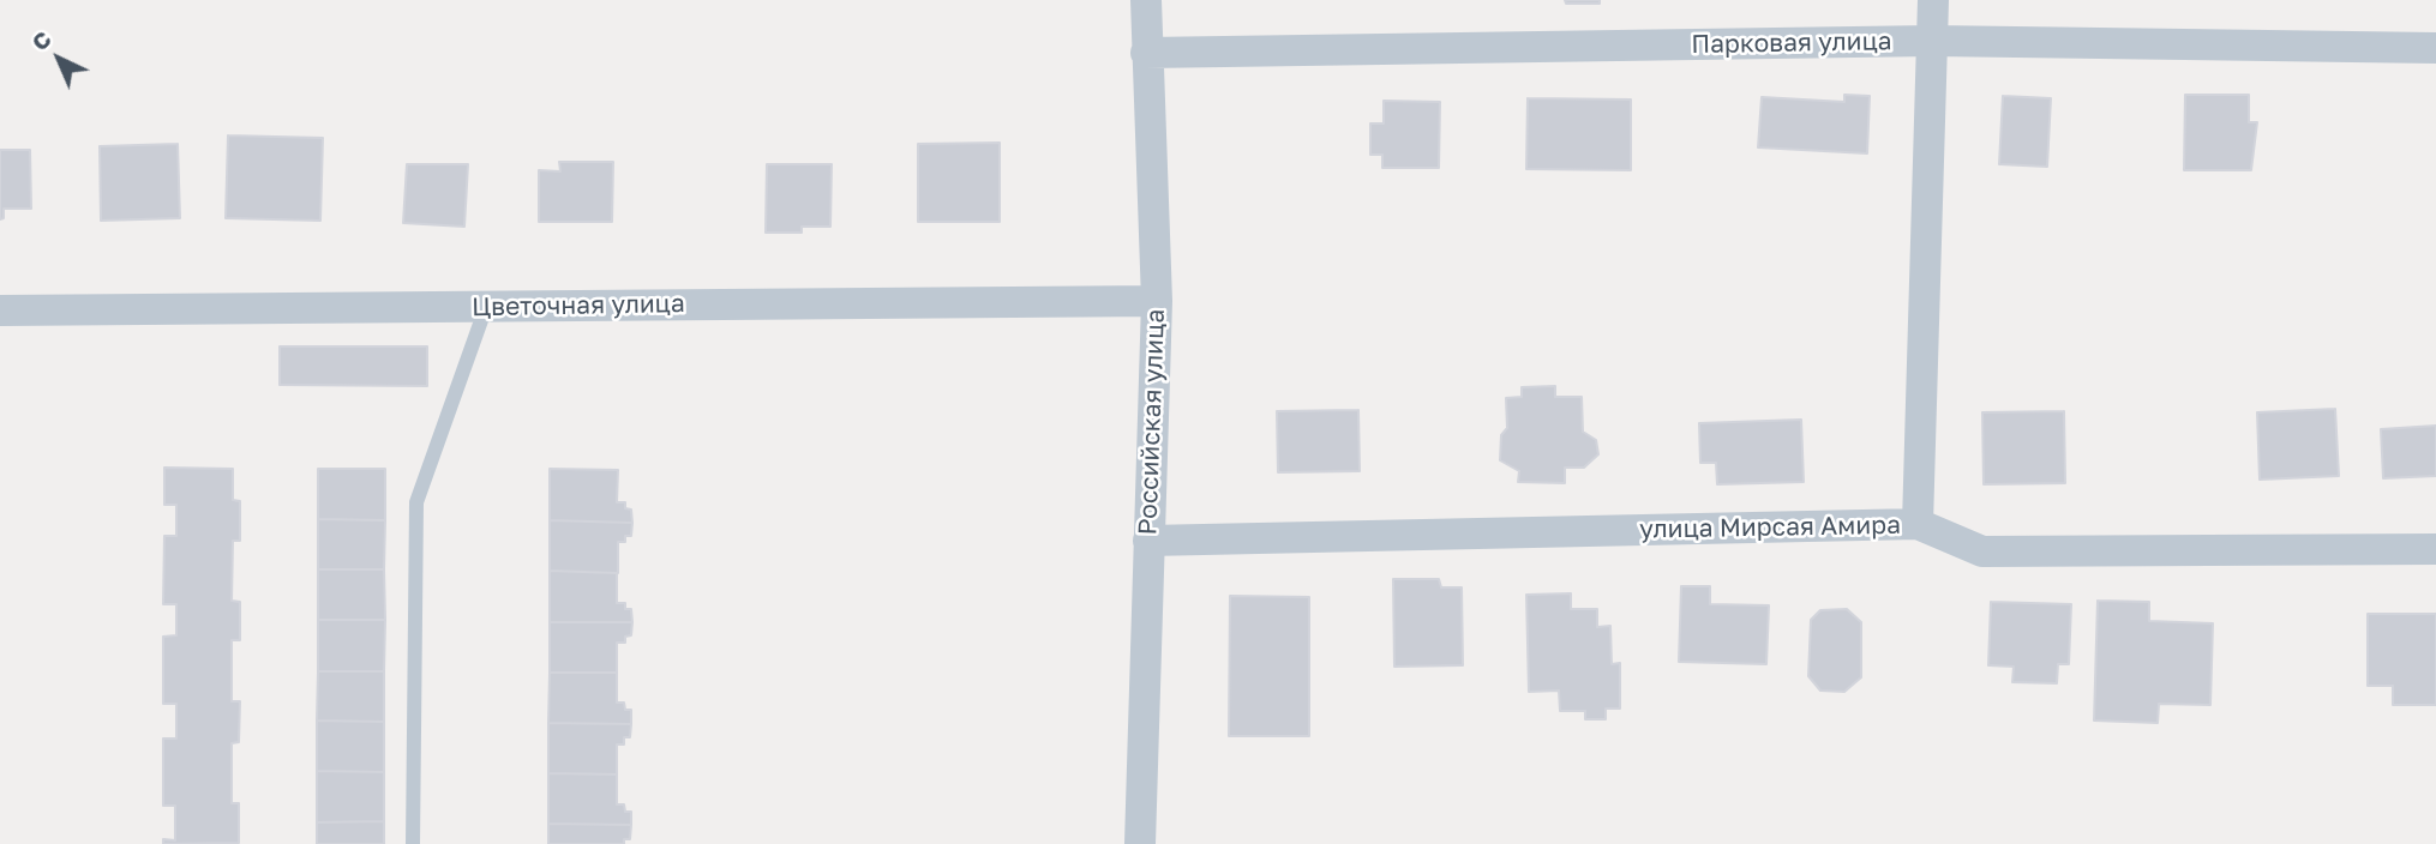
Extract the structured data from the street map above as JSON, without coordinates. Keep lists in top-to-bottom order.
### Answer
{
  "streets": {
    "street": [
      "Парковая улица",
      "Цветочная улица",
      "Российская улица",
      "улица Мирсая Амира"
    ]
  },
  "crossings": [
    ["Парковая улица", "Российская улица"],
    ["Цветочная улица", "Российская улица"],
    ["Российская улица", "улица Мирсая Амира"]
  ],
  "north": "top left"
}
